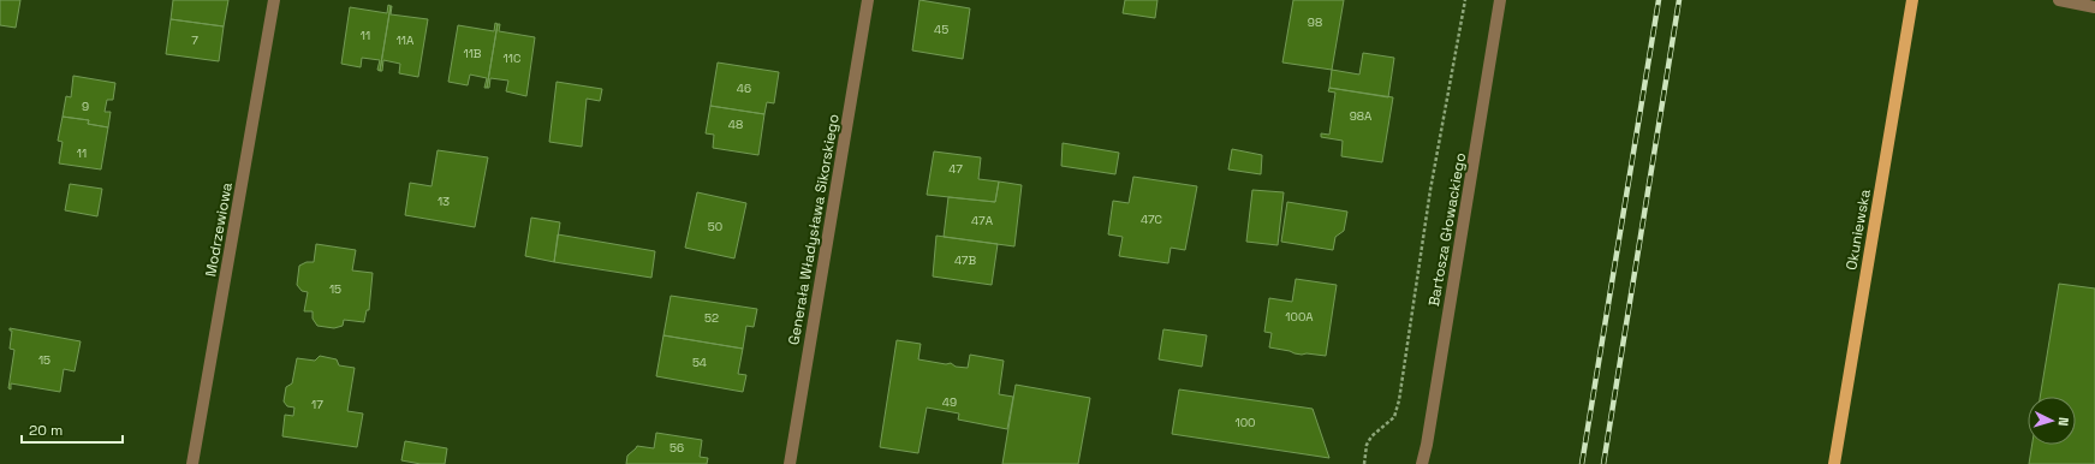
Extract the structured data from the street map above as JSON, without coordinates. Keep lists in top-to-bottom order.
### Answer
{
  "streets": {
    "main road": ["Okuniewska"],
    "street": ["Modrzewiowa", "Generała Władysława Sikorskiego", "Bartosza Głowackiego"]
  },
  "house_numbers": [
    "98",
    "45",
    "11",
    "7",
    "11A",
    "11B",
    "11C",
    "46",
    "9",
    "98A",
    "48",
    "11",
    "47",
    "13",
    "47C",
    "47A",
    "50",
    "47B",
    "15",
    "100A",
    "52",
    "15",
    "54",
    "49",
    "17",
    "100",
    "56"
  ],
  "scale_bar": "20 m",
  "north": "right"
}
